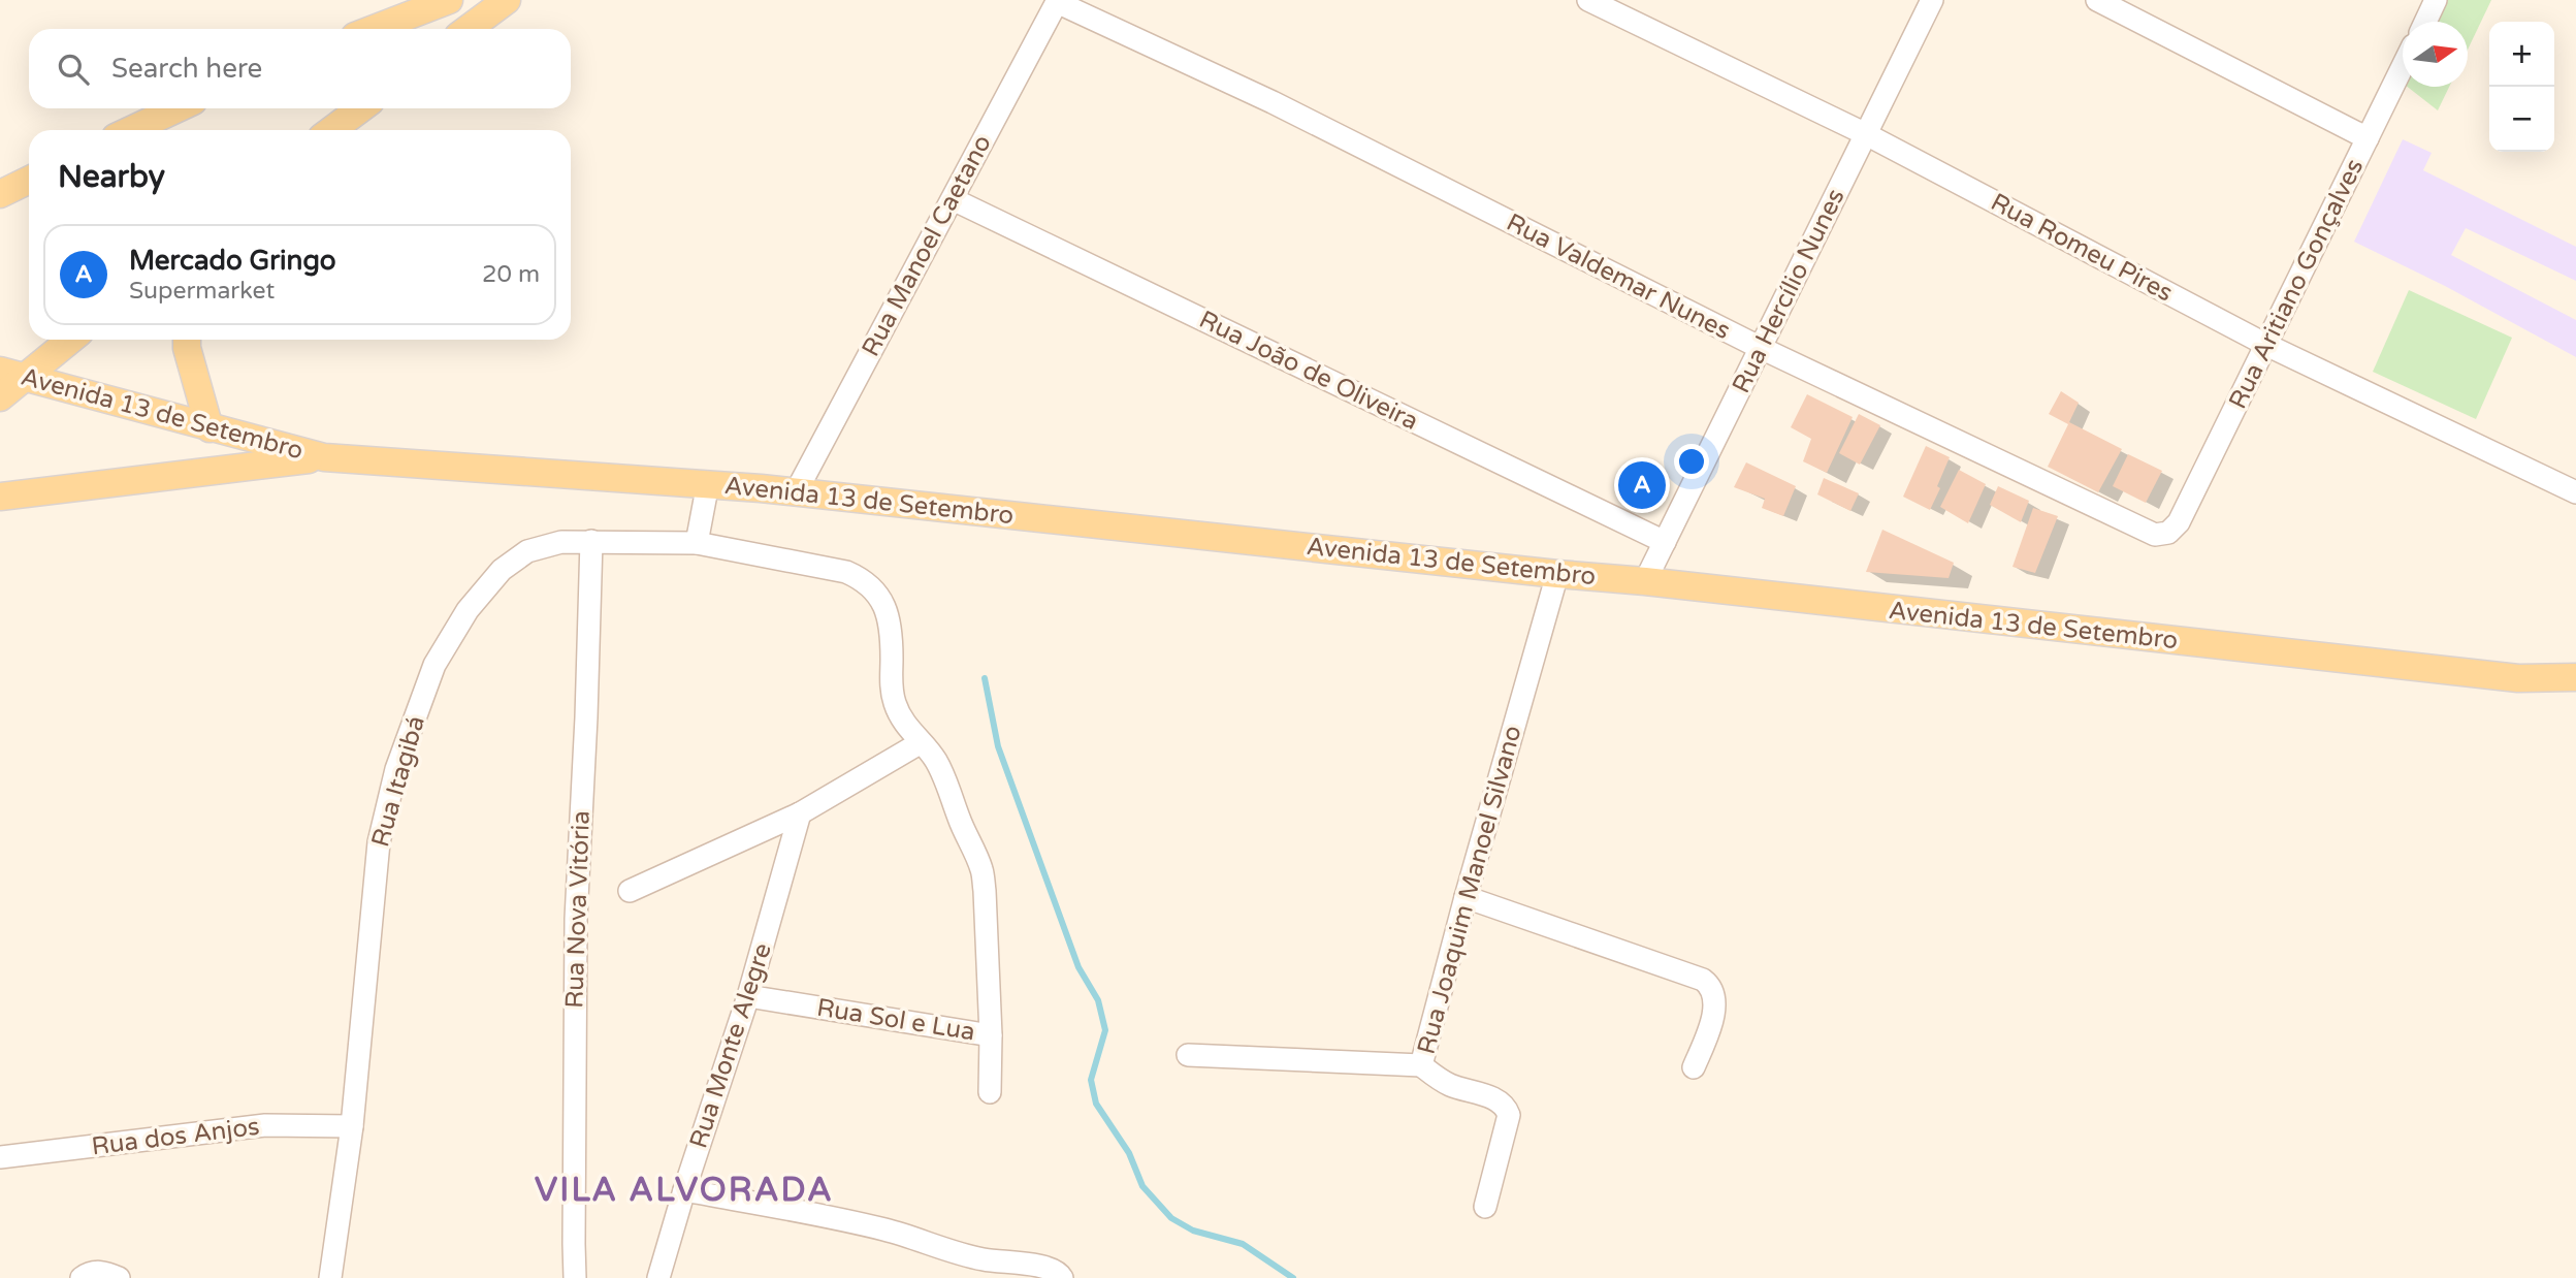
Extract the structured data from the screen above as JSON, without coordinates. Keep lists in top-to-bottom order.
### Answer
{
  "streets": {
    "main road": ["Avenida 13 de Setembro"],
    "street": [
      "Rua Manoel Caetano",
      "Rua Romeu Pires",
      "Rua Valdemar Nunes",
      "Rua Aritiano Gonçalves",
      "Rua Hercílio Nunes",
      "Rua João de Oliveira",
      "Rua Itagibá",
      "Rua Joaquim Manoel Silvano",
      "Rua Nova Vitória",
      "Rua Sol e Lua",
      "Rua Monte Alegre",
      "Rua dos Anjos"
    ]
  },
  "crossings": [
    ["Rua Manoel Caetano", "Rua Valdemar Nunes"],
    ["Rua Manoel Caetano", "Rua João de Oliveira"],
    ["Rua Manoel Caetano", "Avenida 13 de Setembro"],
    ["Rua Romeu Pires", "Rua Aritiano Gonçalves"],
    ["Rua Romeu Pires", "Rua Hercílio Nunes"],
    ["Rua Valdemar Nunes", "Rua Aritiano Gonçalves"],
    ["Rua Valdemar Nunes", "Rua Hercílio Nunes"],
    ["Rua Hercílio Nunes", "Rua João de Oliveira"],
    ["Rua Hercílio Nunes", "Avenida 13 de Setembro"],
    ["Avenida 13 de Setembro", "Rua Joaquim Manoel Silvano"],
    ["Rua Itagibá", "Rua Nova Vitória"],
    ["Rua Itagibá", "Rua Sol e Lua"],
    ["Rua Itagibá", "Rua dos Anjos"],
    ["Rua Sol e Lua", "Rua Monte Alegre"]
  ],
  "districts": ["VILA ALVORADA"],
  "north": "right",
  "page": {
    "map_buttons": ["+", "−"],
    "search": "Search here",
    "heading": "Nearby",
    "list": [
      {
        "mark": "A",
        "name": "Mercado Gringo",
        "note": "Supermarket",
        "value": "20 m"
      }
    ],
    "pins": "A"
  }
}
